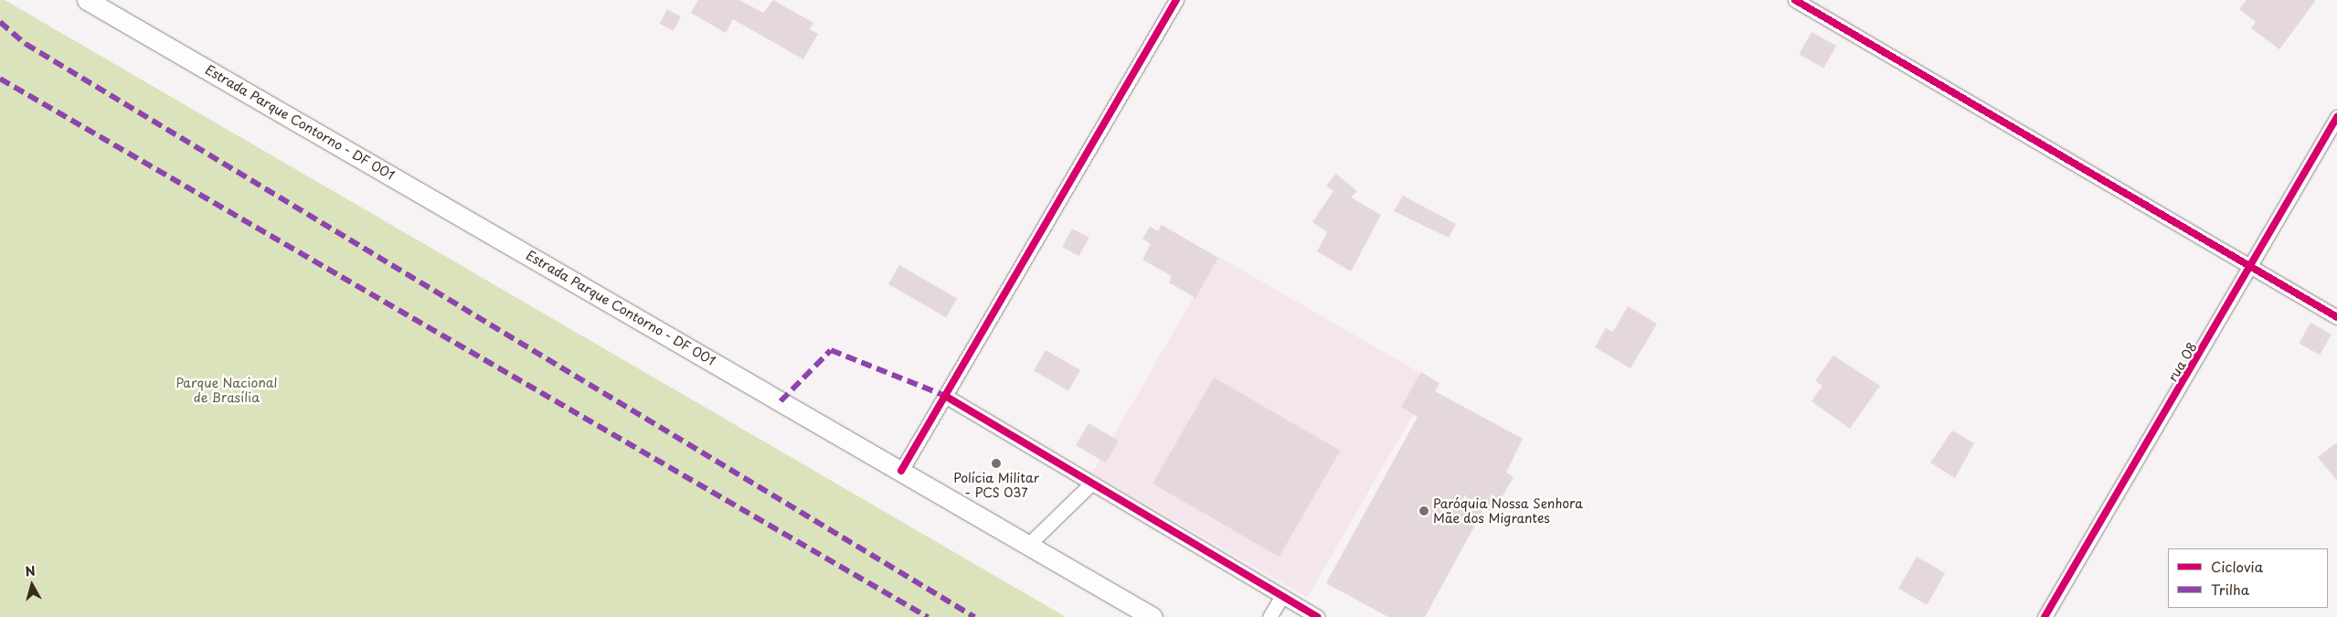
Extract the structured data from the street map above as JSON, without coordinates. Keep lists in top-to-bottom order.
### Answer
{
  "streets": {
    "main road": ["Estrada Parque Contorno - DF 001"],
    "street": ["rua 08"]
  },
  "parks": ["Parque Nacional de Brasília"],
  "places": ["Polícia Militar - PCS 037", "Paróquia Nossa Senhora Mãe dos Migrantes"],
  "legend": ["Ciclovia", "Trilha"],
  "north": "top"
}
